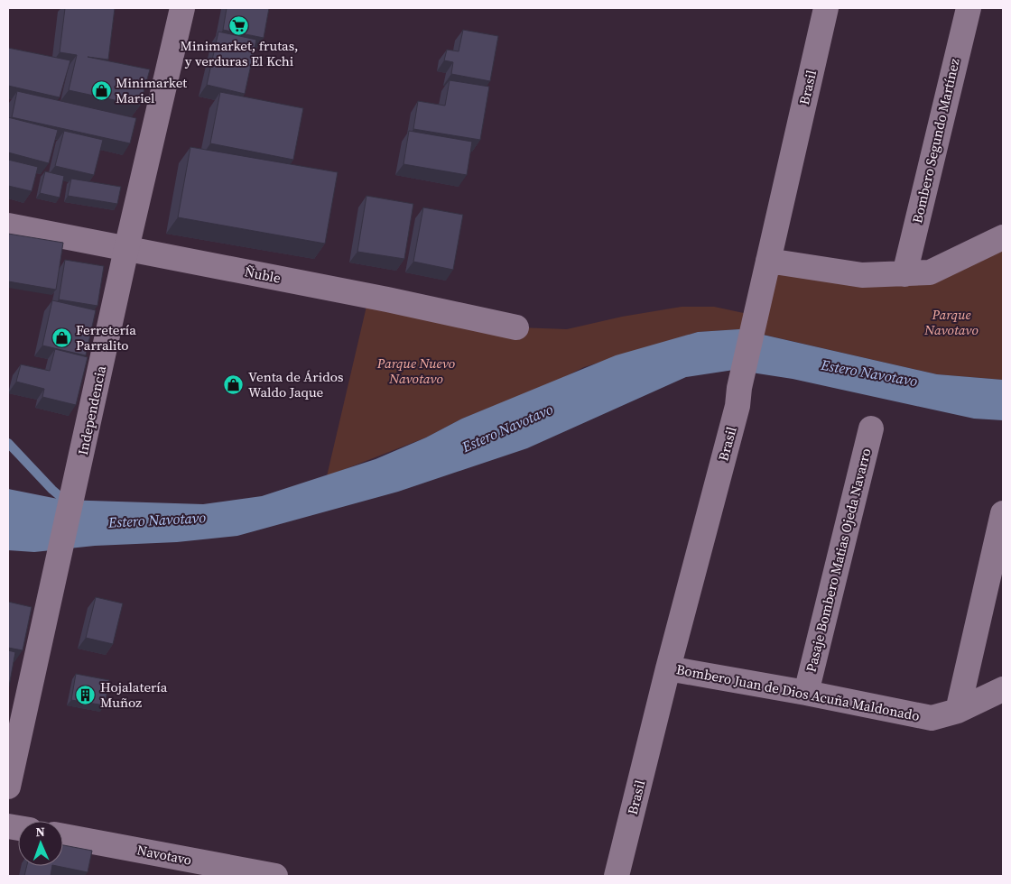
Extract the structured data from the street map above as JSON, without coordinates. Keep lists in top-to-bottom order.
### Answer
{
  "streets": {
    "street": [
      "Brasil",
      "Bombero Segundo Martínez",
      "Ñuble",
      "Independencia",
      "Pasaje Bombero Matias Ojeda Navarro",
      "Bombero Juan de Dios Acuña Maldonado",
      "Navotavo"
    ]
  },
  "crossings": [
    ["Brasil", "Bombero Juan de Dios Acuña Maldonado"],
    ["Ñuble", "Independencia"],
    ["Pasaje Bombero Matias Ojeda Navarro", "Bombero Juan de Dios Acuña Maldonado"]
  ],
  "water": ["Estero Navotavo"],
  "parks": ["Parque Navotavo", "Parque Nuevo Navotavo"],
  "places": {
    "supermarket": ["Minimarket, frutas, y verduras El Kchi"],
    "shop": ["Minimarket Mariel", "Ferretería Parralito", "Venta de Áridos Waldo Jaque"],
    "building": ["Hojalatería Muñoz"]
  },
  "north": "top"
}
